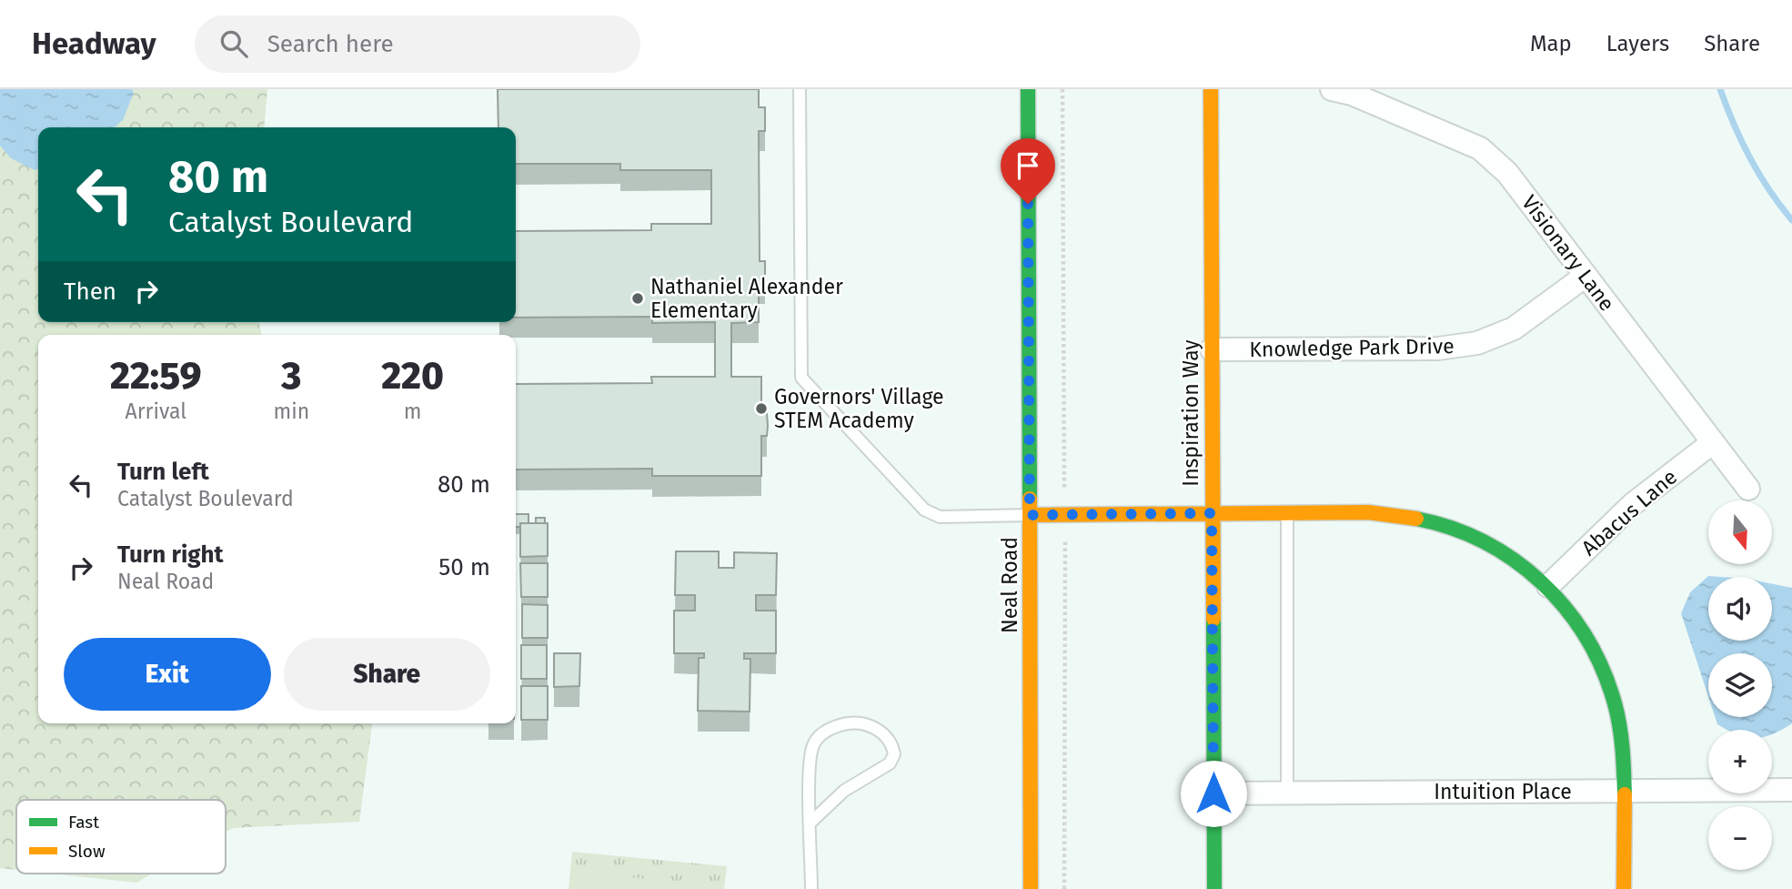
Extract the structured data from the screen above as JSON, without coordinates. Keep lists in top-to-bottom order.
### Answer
{
  "streets": {
    "street": [
      "Visionary Lane",
      "Knowledge Park Drive",
      "Inspiration Way",
      "Abacus Lane",
      "Neal Road",
      "Intuition Place"
    ]
  },
  "crossings": [
    ["Visionary Lane", "Knowledge Park Drive"],
    ["Visionary Lane", "Abacus Lane"],
    ["Knowledge Park Drive", "Inspiration Way"],
    ["Inspiration Way", "Intuition Place"]
  ],
  "places": ["Nathaniel Alexander Elementary", "Governors' Village STEM Academy"],
  "legend": ["Fast", "Slow"],
  "north": "bottom",
  "page": {
    "header": "Headway",
    "search": "Search here",
    "nav": ["Map", "Layers", "Share"],
    "turn": ["80 m", "Catalyst Boulevard"],
    "then": "Then",
    "eta": [
      "22:59",
      "Arrival",
      "3",
      "min",
      "220",
      "m"
    ],
    "list": [
      {
        "name": "Turn left",
        "note": "Catalyst Boulevard",
        "value": "80 m"
      },
      {
        "name": "Turn right",
        "note": "Neal Road",
        "value": "50 m"
      }
    ],
    "map_buttons": ["+", "−"],
    "buttons": ["Exit", "Share"]
  }
}
